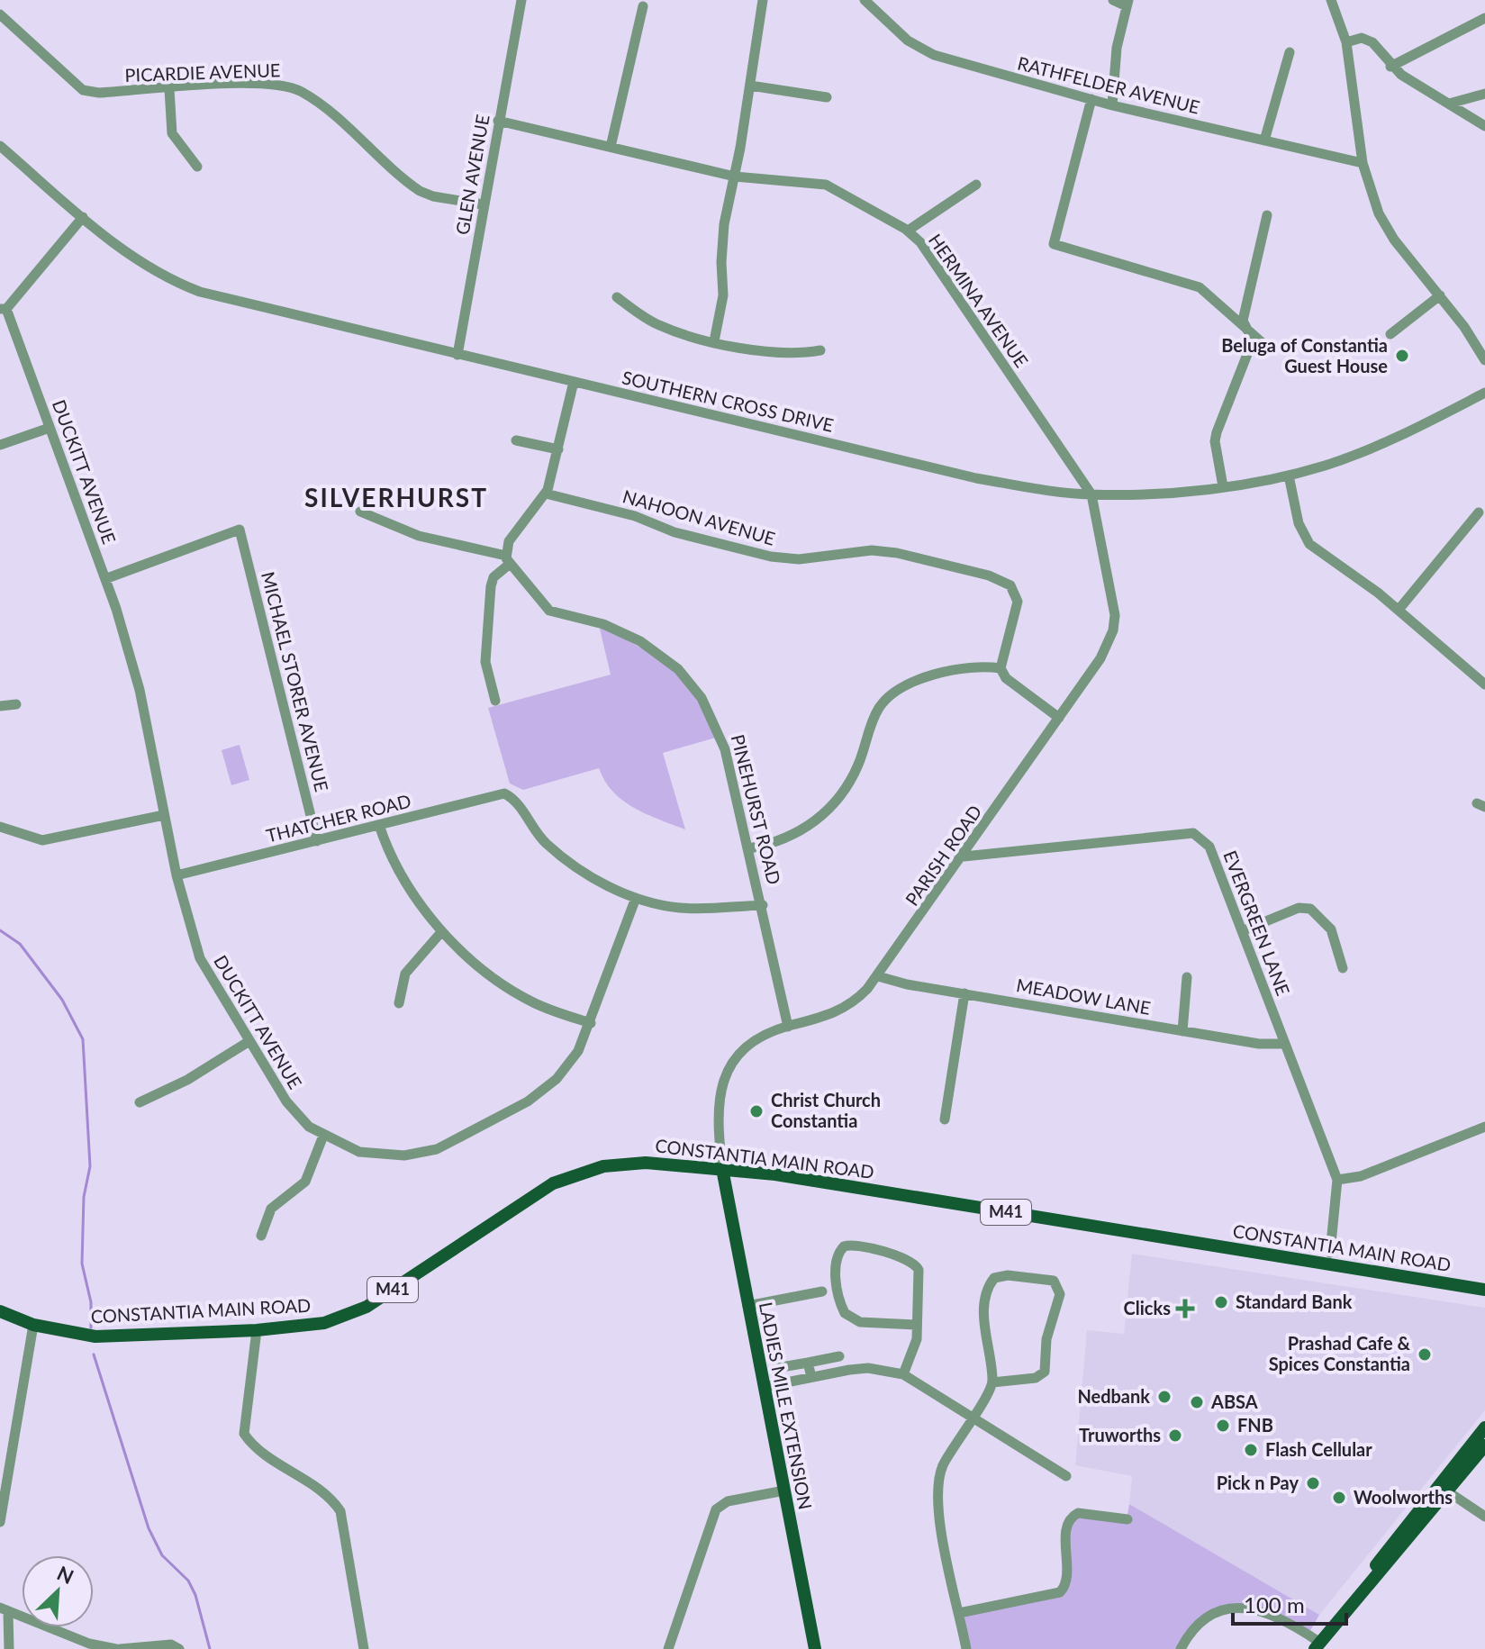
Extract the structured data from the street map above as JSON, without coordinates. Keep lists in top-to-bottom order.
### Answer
{
  "streets": {
    "main road": ["CONSTANTIA MAIN ROAD", "M41", "LADIES MILE EXTENSION"],
    "street": [
      "PICARDIE AVENUE",
      "RATHFELDER AVENUE",
      "GLEN AVENUE",
      "HERMINA AVENUE",
      "SOUTHERN CROSS DRIVE",
      "DUCKITT AVENUE",
      "NAHOON AVENUE",
      "MICHAEL STORER AVENUE",
      "PINEHURST ROAD",
      "THATCHER ROAD",
      "PARISH ROAD",
      "EVERGREEN LANE",
      "MEADOW LANE"
    ]
  },
  "crossings": [
    ["PICARDIE AVENUE", "GLEN AVENUE"],
    ["GLEN AVENUE", "HERMINA AVENUE"],
    ["GLEN AVENUE", "SOUTHERN CROSS DRIVE"],
    ["HERMINA AVENUE", "SOUTHERN CROSS DRIVE"],
    ["HERMINA AVENUE", "PARISH ROAD"],
    ["SOUTHERN CROSS DRIVE", "PARISH ROAD"],
    ["DUCKITT AVENUE", "MICHAEL STORER AVENUE"],
    ["DUCKITT AVENUE", "THATCHER ROAD"],
    ["MICHAEL STORER AVENUE", "THATCHER ROAD"],
    ["PINEHURST ROAD", "PARISH ROAD"],
    ["PARISH ROAD", "EVERGREEN LANE"],
    ["PARISH ROAD", "MEADOW LANE"],
    ["PARISH ROAD", "CONSTANTIA MAIN ROAD"],
    ["PARISH ROAD", "LADIES MILE EXTENSION"],
    ["EVERGREEN LANE", "MEADOW LANE"],
    ["CONSTANTIA MAIN ROAD", "LADIES MILE EXTENSION"]
  ],
  "districts": ["SILVERHURST"],
  "places": {
    "other": [
      "Beluga of Constantia Guest House",
      "Christ Church Constantia",
      "Standard Bank",
      "Prashad Cafe & Spices Constantia",
      "Nedbank",
      "ABSA",
      "FNB",
      "Truworths",
      "Flash Cellular",
      "Pick n Pay",
      "Woolworths"
    ],
    "health": ["Clicks"]
  },
  "scale_bar": "100 m",
  "north": "top right"
}
